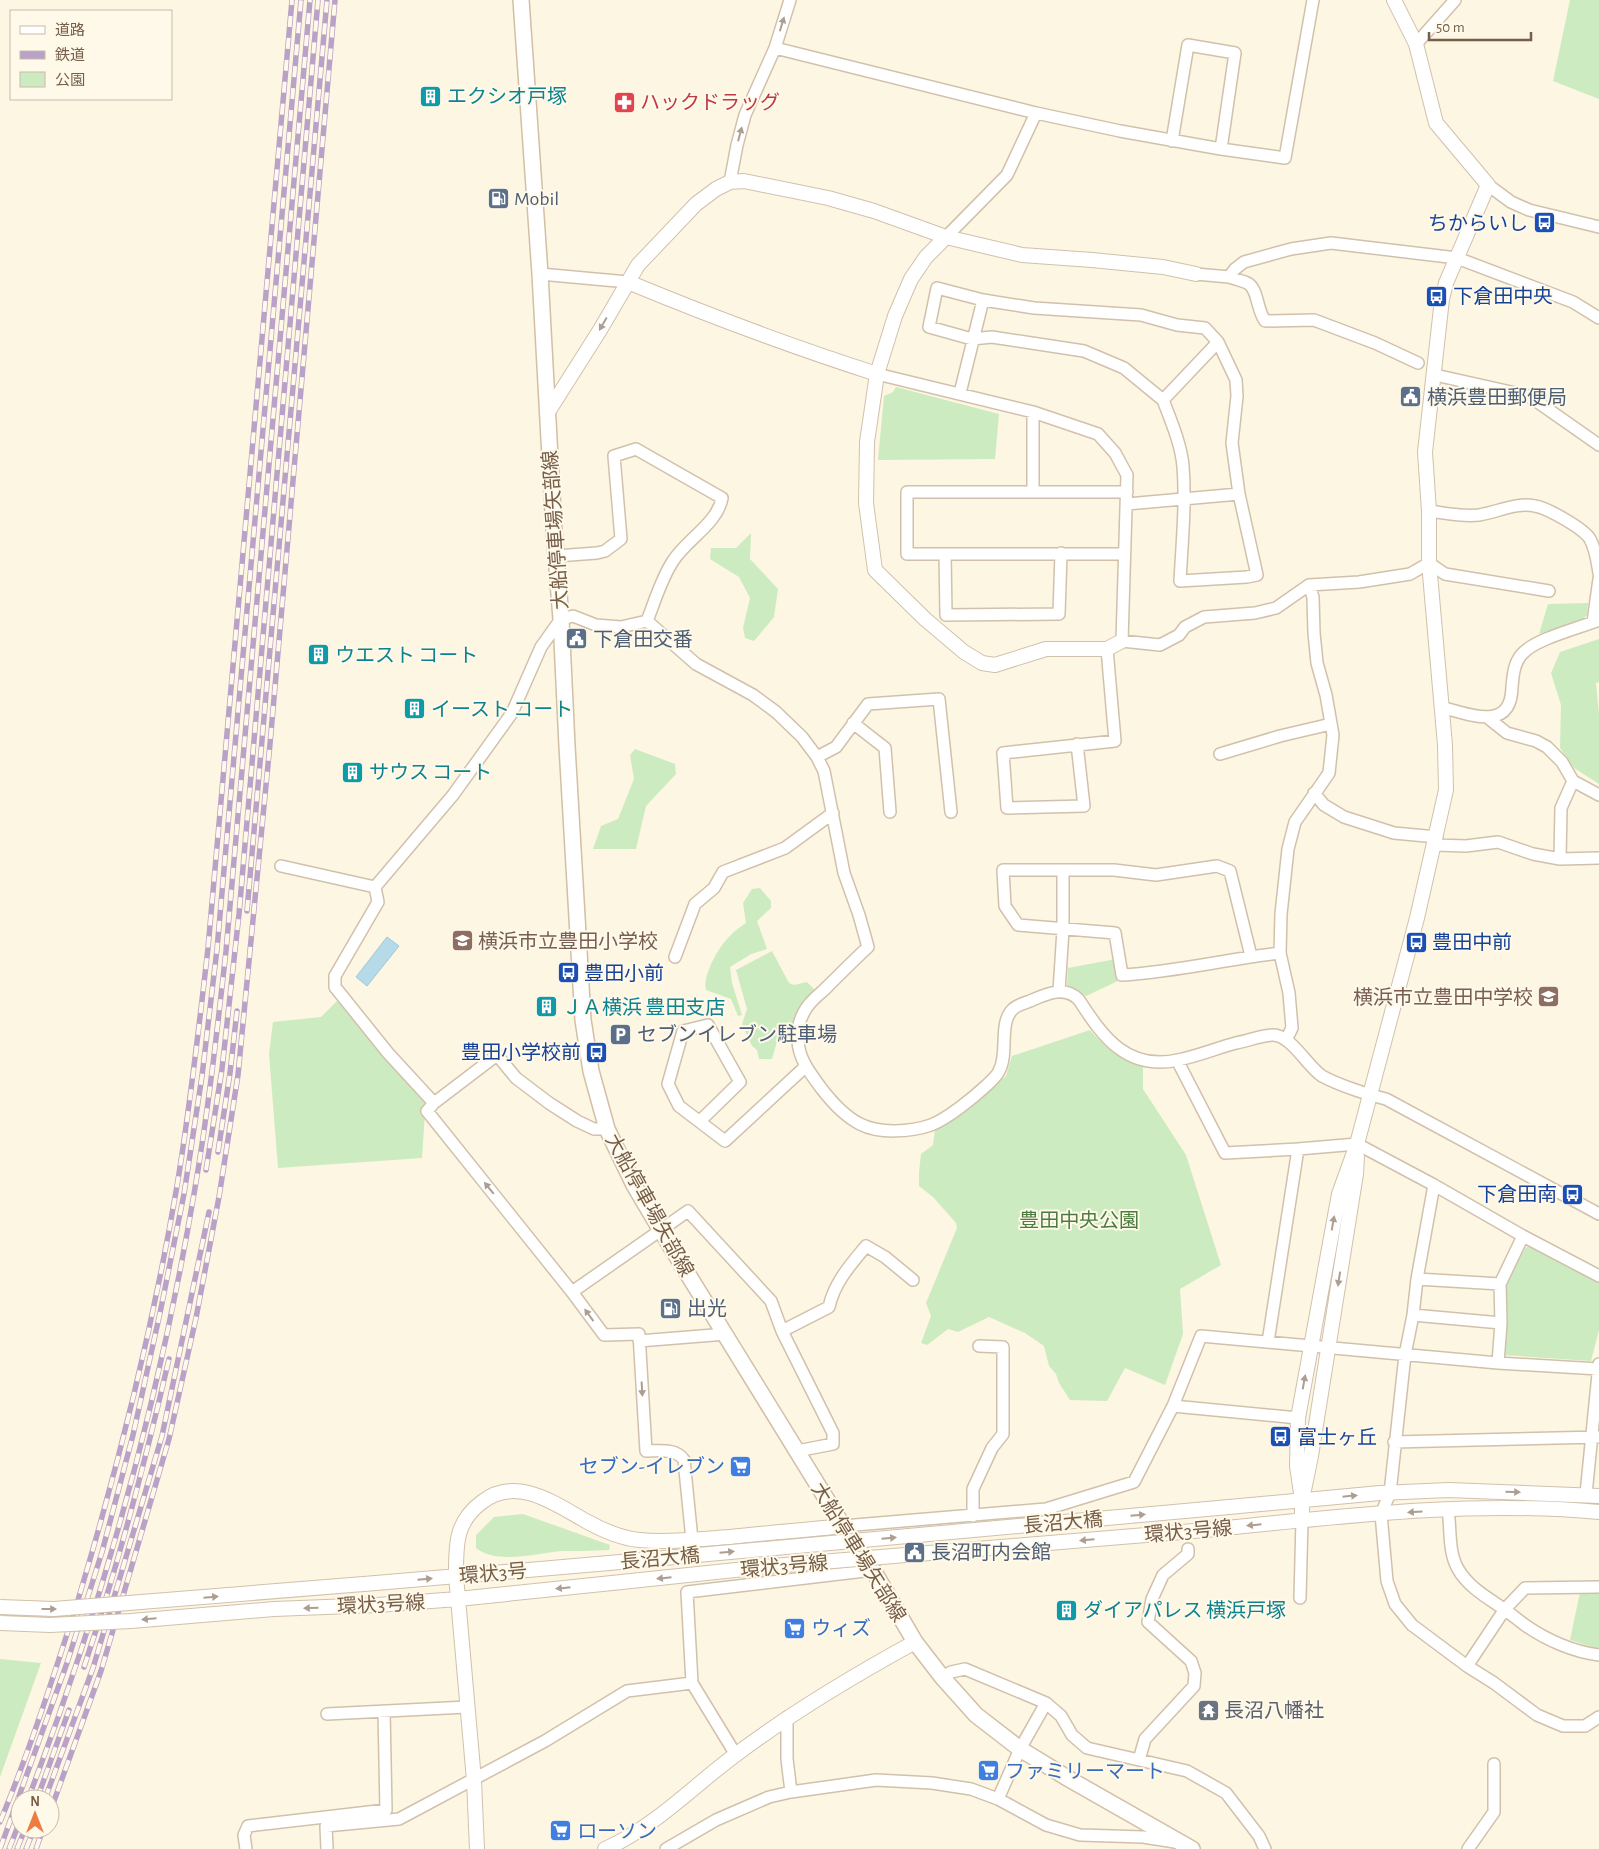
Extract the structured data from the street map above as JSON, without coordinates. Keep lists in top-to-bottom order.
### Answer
{
  "streets": {
    "main road": ["大船停車場矢部線"],
    "street": ["長沼大橋", "環状3号線", "環状3号"]
  },
  "crossings": [
    ["長沼大橋", "環状3号線"],
    ["長沼大橋", "環状3号"],
    ["環状3号線", "環状3号"]
  ],
  "parks": ["豊田中央公園"],
  "places": {
    "building": [
      "エクシオ戸塚",
      "ウエスト コート",
      "イースト コート",
      "サウス コート",
      "ＪＡ横浜 豊田支店",
      "ダイアパレス 横浜戸塚"
    ],
    "pharmacy": ["ハックドラッグ"],
    "fuel station": ["Mobil", "出光"],
    "bus stop": [
      "ちからいし",
      "下倉田中央",
      "豊田中前",
      "豊田小前",
      "豊田小学校前",
      "下倉田南",
      "富士ヶ丘"
    ],
    "public building": ["横浜豊田郵便局", "下倉田交番", "長沼町内会館"],
    "school or university": ["横浜市立豊田小学校", "横浜市立豊田中学校"],
    "parking": ["セブンイレブン駐車場"],
    "supermarket": [
      "セブン-イレブン",
      "ウィズ",
      "ファミリーマート",
      "ローソン"
    ],
    "temple": ["長沼八幡社"]
  },
  "legend": ["道路", "鉄道", "公園"],
  "scale_bar": "50 m",
  "north": "top"
}
